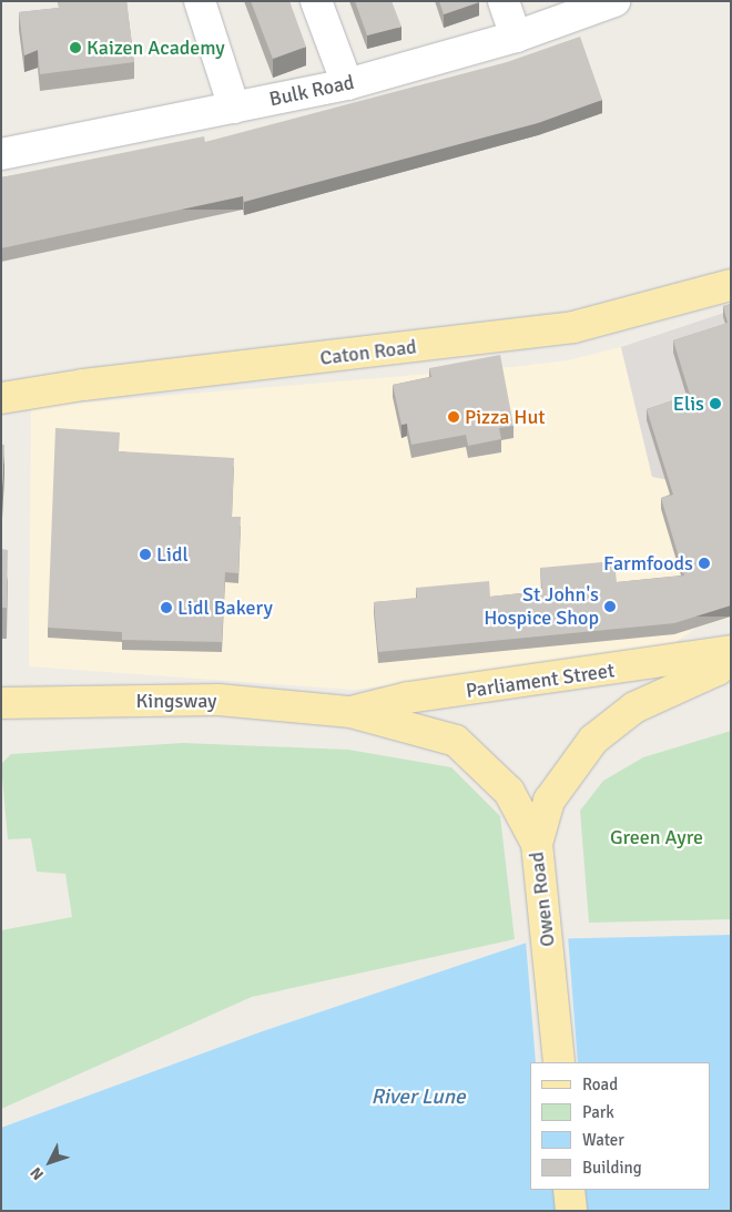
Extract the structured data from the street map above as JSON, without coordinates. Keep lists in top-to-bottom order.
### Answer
{
  "streets": {
    "main road": [
      "Caton Road",
      "Parliament Street",
      "Kingsway",
      "Owen Road"
    ],
    "street": ["Bulk Road"]
  },
  "crossings": [
    ["Parliament Street", "Kingsway"],
    ["Parliament Street", "Owen Road"],
    ["Kingsway", "Owen Road"]
  ],
  "water": ["River Lune"],
  "parks": ["Green Ayre"],
  "places": [
    "Kaizen Academy",
    "Elis",
    "Pizza Hut",
    "Lidl",
    "Farmfoods",
    "St John's Hospice Shop",
    "Lidl Bakery"
  ],
  "legend": [
    "Road",
    "Park",
    "Water",
    "Building"
  ],
  "north": "bottom left"
}
